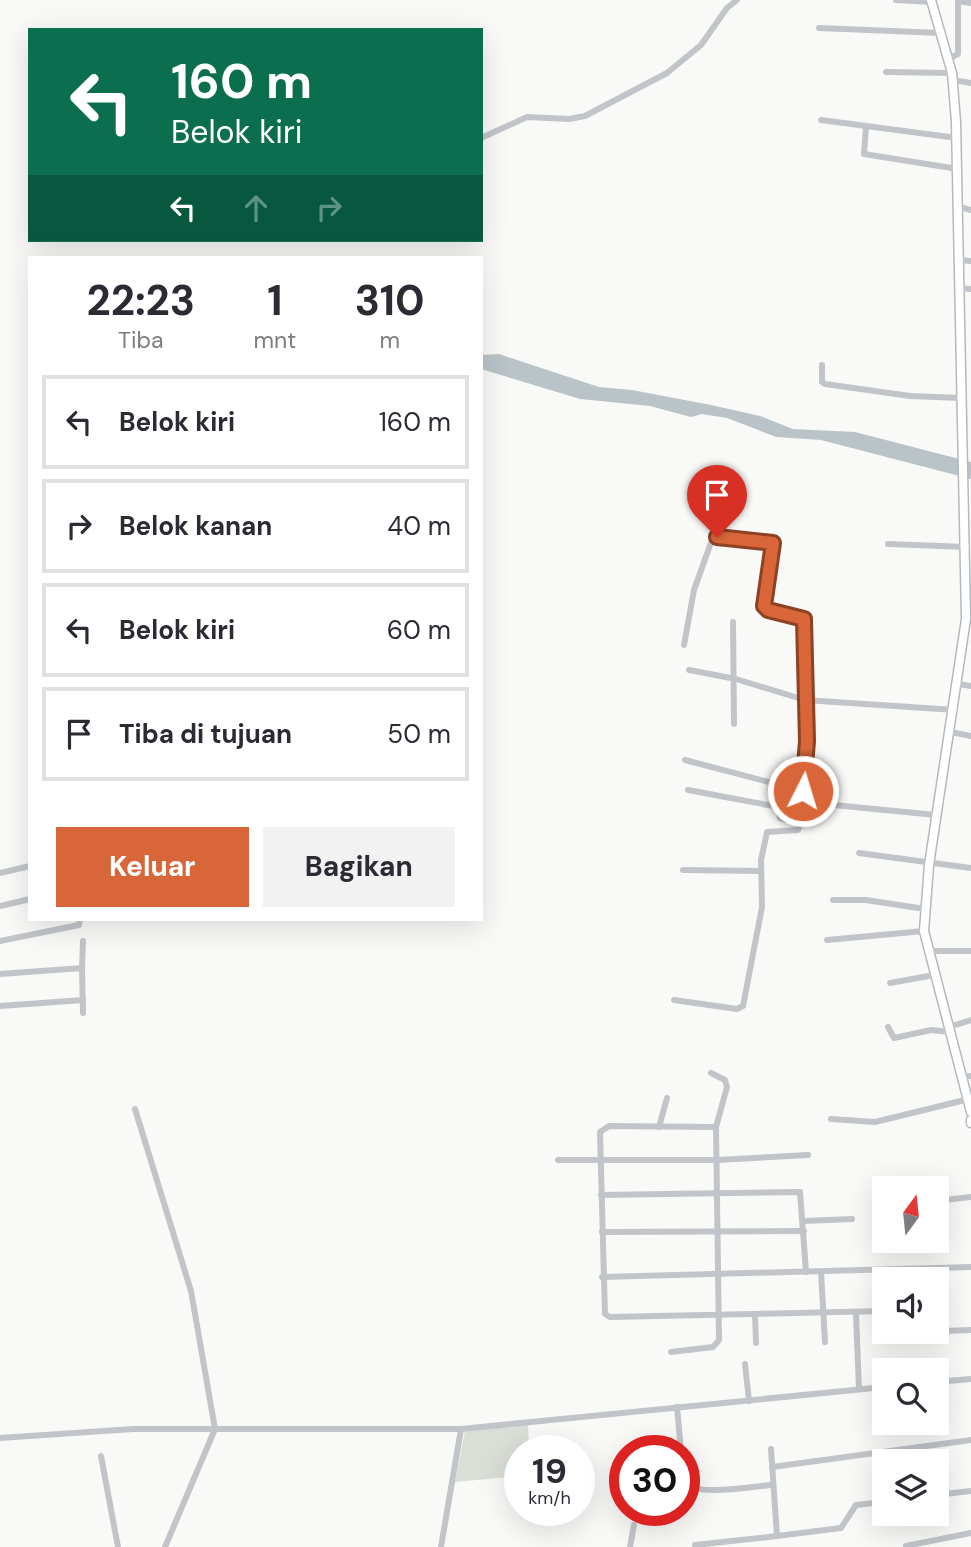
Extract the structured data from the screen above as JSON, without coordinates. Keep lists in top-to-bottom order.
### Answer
{
  "north": "top",
  "page": {
    "turn": ["160 m", "Belok kiri"],
    "eta": [
      "22:23",
      "Tiba",
      "1",
      "mnt",
      "310",
      "m"
    ],
    "list": [
      {
        "name": "Belok kiri",
        "value": "160 m"
      },
      {
        "name": "Belok kanan",
        "value": "40 m"
      },
      {
        "name": "Belok kiri",
        "value": "60 m"
      },
      {
        "name": "Tiba di tujuan",
        "value": "50 m"
      }
    ],
    "buttons": ["Keluar", "Bagikan"],
    "speed": "19 km/h",
    "limit": "30"
  }
}
